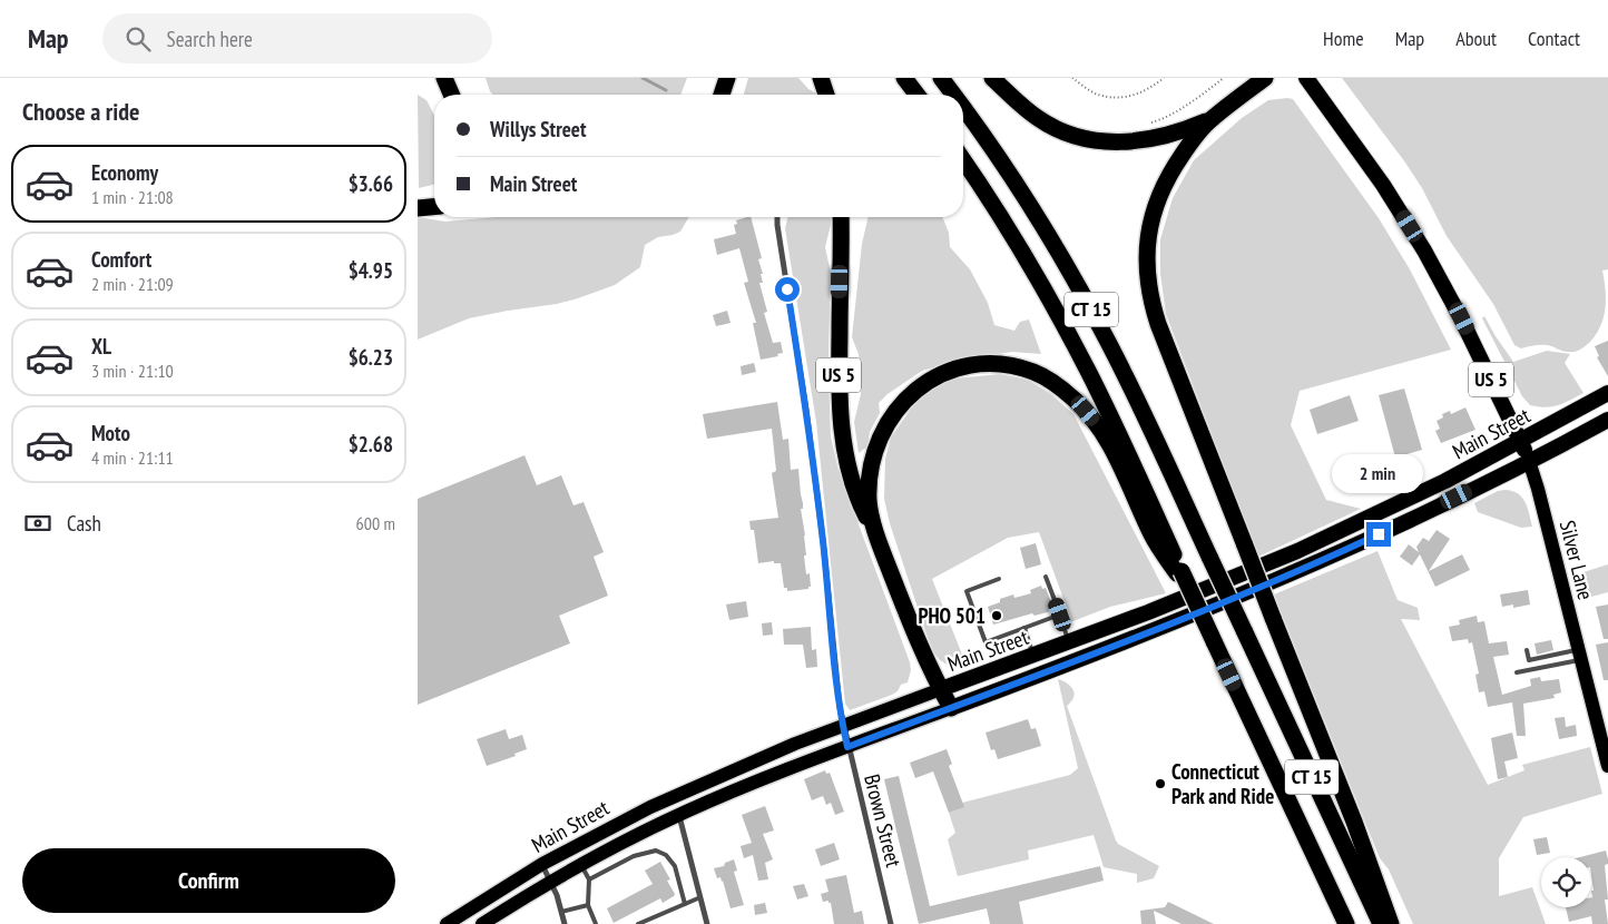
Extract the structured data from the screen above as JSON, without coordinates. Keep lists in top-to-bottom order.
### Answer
{
  "streets": {
    "highway": ["CT 15", "US 5", "Main Street"],
    "main road": ["Silver Lane"],
    "street": ["Brown Street"]
  },
  "crossings": [
    ["US 5", "Main Street"],
    ["Main Street", "Silver Lane"],
    ["Main Street", "Brown Street"]
  ],
  "places": ["PHO 501", "Connecticut Park and Ride"],
  "page": {
    "header": "Map",
    "search": "Search here",
    "nav": [
      "Home",
      "Map",
      "About",
      "Contact"
    ],
    "heading": "Choose a ride",
    "banner": ["Willys Street", "Main Street"],
    "list": [
      {
        "name": "Economy",
        "note": "1 min · 21:08",
        "value": "$3.66"
      },
      {
        "name": "Comfort",
        "note": "2 min · 21:09",
        "value": "$4.95"
      },
      {
        "name": "XL",
        "note": "3 min · 21:10",
        "value": "$6.23"
      },
      {
        "name": "Moto",
        "note": "4 min · 21:11",
        "value": "$2.68"
      }
    ],
    "bubble": "2 min",
    "pay": ["Cash", "600 m"],
    "buttons": "Confirm"
  }
}
